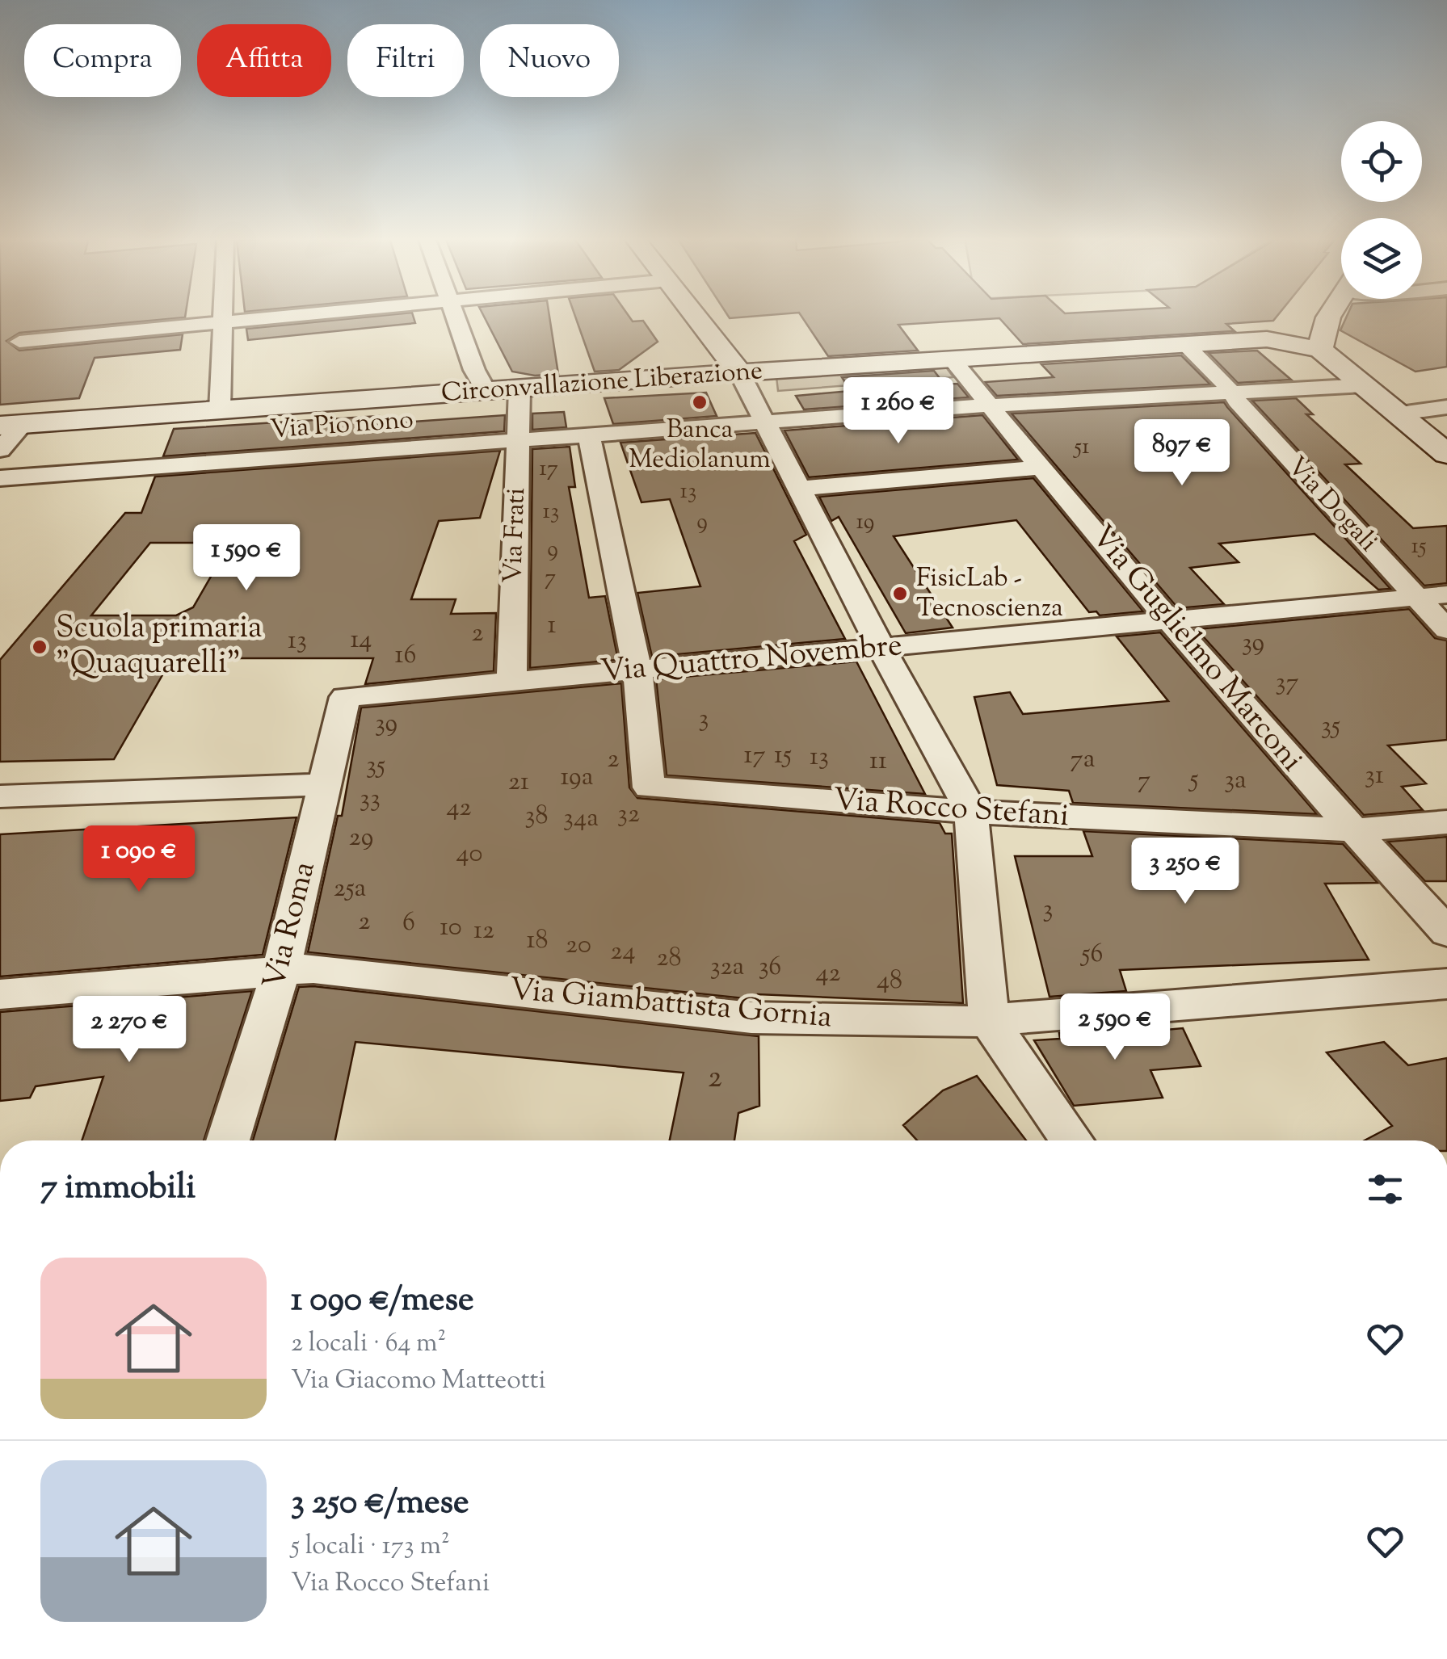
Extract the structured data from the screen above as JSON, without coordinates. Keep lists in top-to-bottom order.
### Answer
{
  "streets": {
    "main road": ["Circonvallazione Liberazione"],
    "street": [
      "Via Pio nono",
      "Via Dogali",
      "Via Frati",
      "Via Guglielmo Marconi",
      "Via Quattro Novembre",
      "Via Rocco Stefani",
      "Via Roma",
      "Via Giambattista Gornia"
    ]
  },
  "crossings": [
    ["Circonvallazione Liberazione", "Via Dogali"],
    ["Circonvallazione Liberazione", "Via Frati"],
    ["Circonvallazione Liberazione", "Via Guglielmo Marconi"],
    ["Via Pio nono", "Via Dogali"],
    ["Via Pio nono", "Via Frati"],
    ["Via Pio nono", "Via Guglielmo Marconi"],
    ["Via Dogali", "Via Quattro Novembre"],
    ["Via Frati", "Via Quattro Novembre"],
    ["Via Guglielmo Marconi", "Via Quattro Novembre"],
    ["Via Guglielmo Marconi", "Via Rocco Stefani"],
    ["Via Quattro Novembre", "Via Rocco Stefani"],
    ["Via Quattro Novembre", "Via Roma"],
    ["Via Roma", "Via Giambattista Gornia"]
  ],
  "places": ["Banca Mediolanum", "FisicLab - Tecnoscienza", "Scuola primaria \"Quaquarelli\""],
  "house_numbers": [
    "51",
    "17",
    "13",
    "13",
    "9",
    "19",
    "15",
    "9",
    "7",
    "1",
    "2",
    "14",
    "13",
    "39",
    "16",
    "37",
    "3",
    "39",
    "35",
    "17",
    "15",
    "13",
    "2",
    "7a",
    "11",
    "35",
    "31",
    "19a",
    "5",
    "7",
    "3a",
    "21",
    "33",
    "42",
    "32",
    "38",
    "34a",
    "29",
    "40",
    "25a",
    "3",
    "2",
    "6",
    "10",
    "12",
    "18",
    "20",
    "24",
    "56",
    "28",
    "32a",
    "36",
    "42",
    "48",
    "2"
  ],
  "page": {
    "chip": [
      "Compra",
      "Affitta",
      "Filtri",
      "Nuovo"
    ],
    "price": [
      "1 260 €",
      "897 €",
      "1 590 €",
      "1 090 €",
      "3 250 €",
      "2 590 €",
      "2 270 €"
    ],
    "heading": "7 immobili",
    "list": [
      {
        "name": "1 090 €/mese",
        "note": "2 locali · 64 m² · Via Giacomo Matteotti"
      },
      {
        "name": "3 250 €/mese",
        "note": "5 locali · 173 m² · Via Rocco Stefani"
      }
    ]
  }
}
